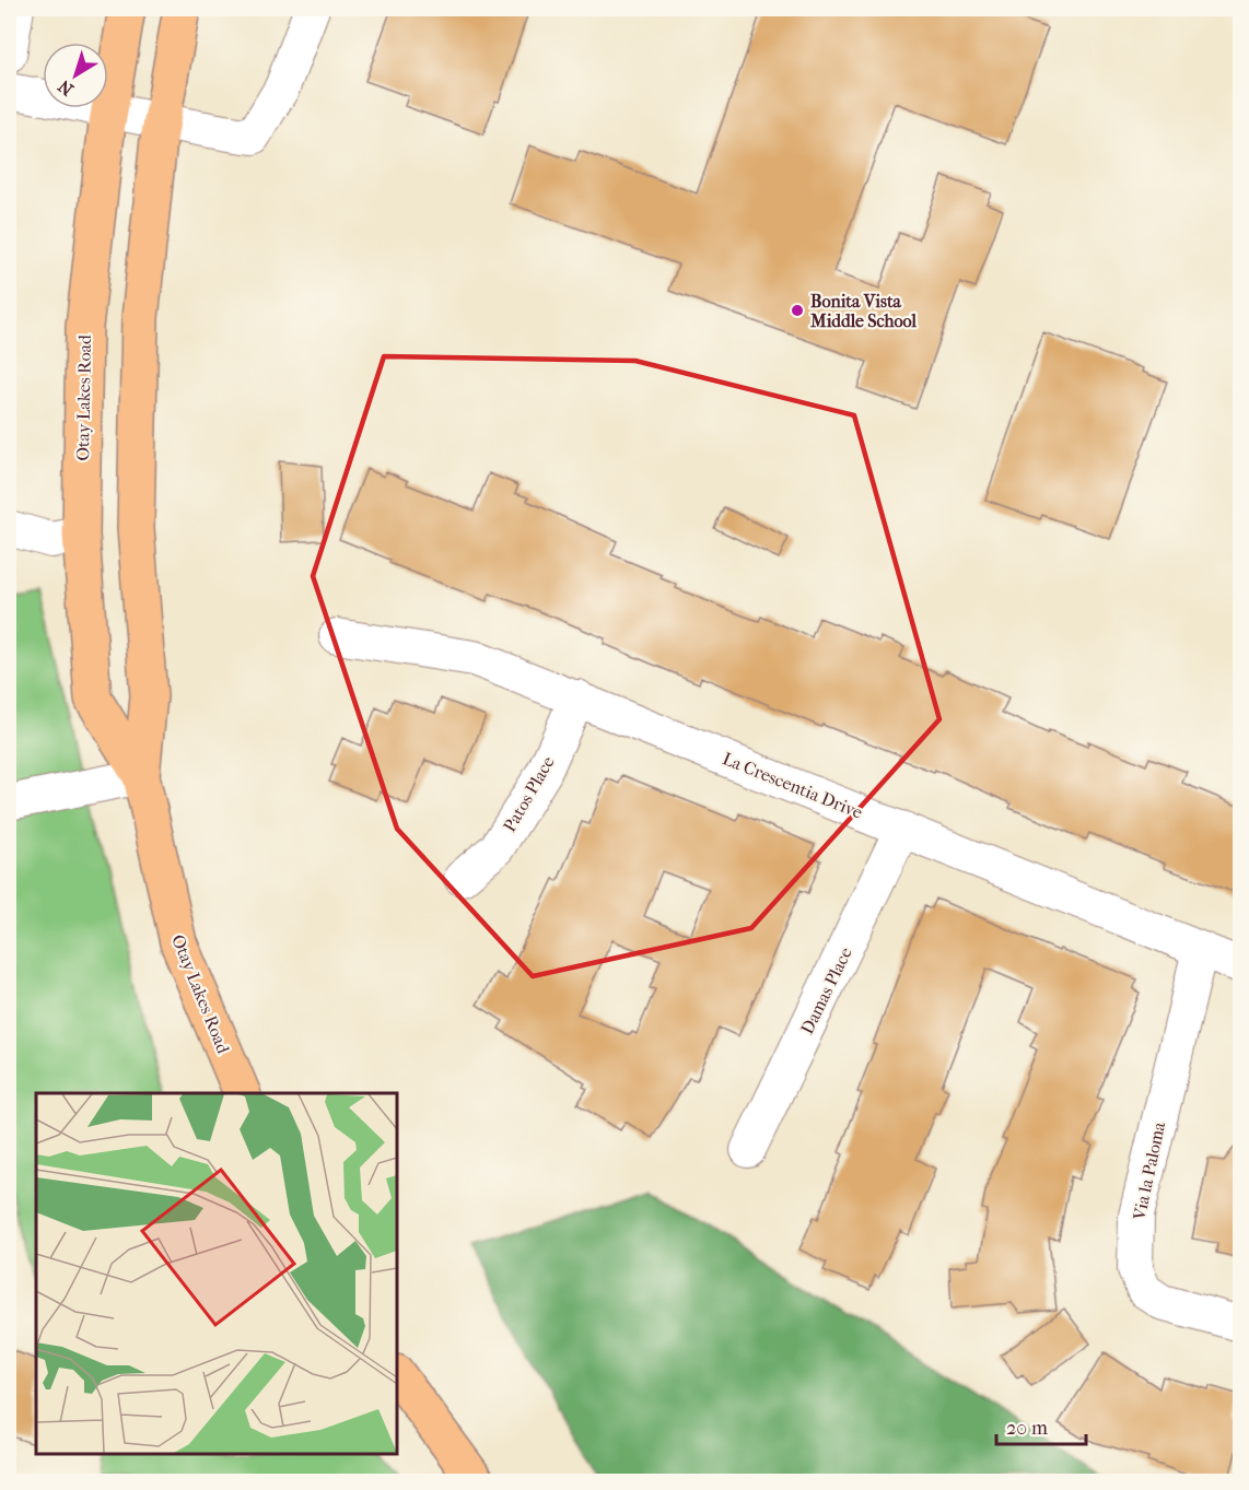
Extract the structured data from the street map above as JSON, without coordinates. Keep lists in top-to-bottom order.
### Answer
{
  "streets": {
    "main road": ["Otay Lakes Road"],
    "street": [
      "La Crescentia Drive",
      "Patos Place",
      "Damas Place",
      "Via la Paloma"
    ]
  },
  "crossings": [
    ["La Crescentia Drive", "Patos Place"],
    ["La Crescentia Drive", "Damas Place"],
    ["La Crescentia Drive", "Via la Paloma"]
  ],
  "places": ["Bonita Vista Middle School"],
  "scale_bar": "20 m",
  "north": "bottom left"
}
